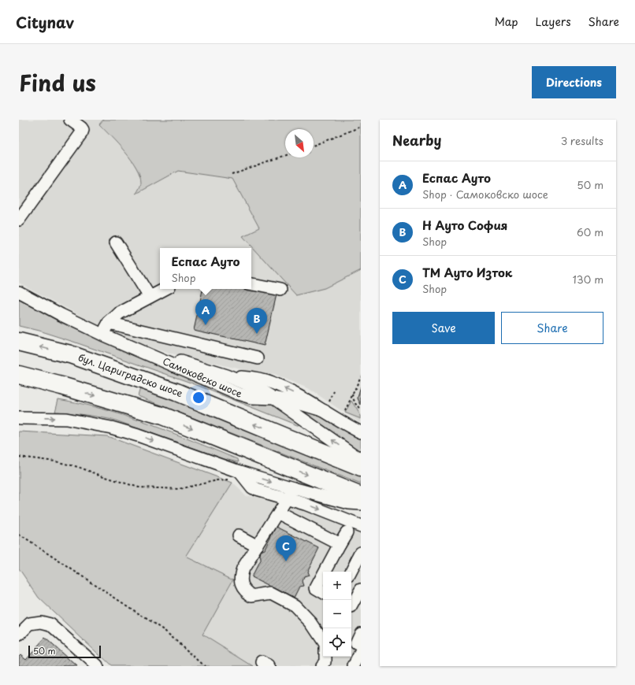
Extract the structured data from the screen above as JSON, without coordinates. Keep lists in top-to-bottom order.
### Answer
{
  "streets": {
    "highway": ["бул. Цариградско шосе"],
    "street": ["Самоковско шосе"]
  },
  "scale_bar": "50 m",
  "north": "bottom right",
  "page": {
    "header": "Citynav",
    "nav": ["Map", "Layers", "Share"],
    "title": "Find us",
    "buttons": [
      "Directions",
      ["Save", "Share"]
    ],
    "heading": ["Nearby", "3 results"],
    "list": [
      {
        "mark": "A",
        "name": "Еспас Ауто",
        "note": "Shop · Самоковско шосе",
        "value": "50 m"
      },
      {
        "mark": "B",
        "name": "Н Ауто София",
        "note": "Shop",
        "value": "60 m"
      },
      {
        "mark": "C",
        "name": "ТМ Ауто Изток",
        "note": "Shop",
        "value": "130 m"
      }
    ],
    "popup": ["Еспас Ауто", "Shop"],
    "pins": ["A", "B", "C"],
    "map_buttons": ["+", "−"],
    "scale": "50 m"
  }
}
